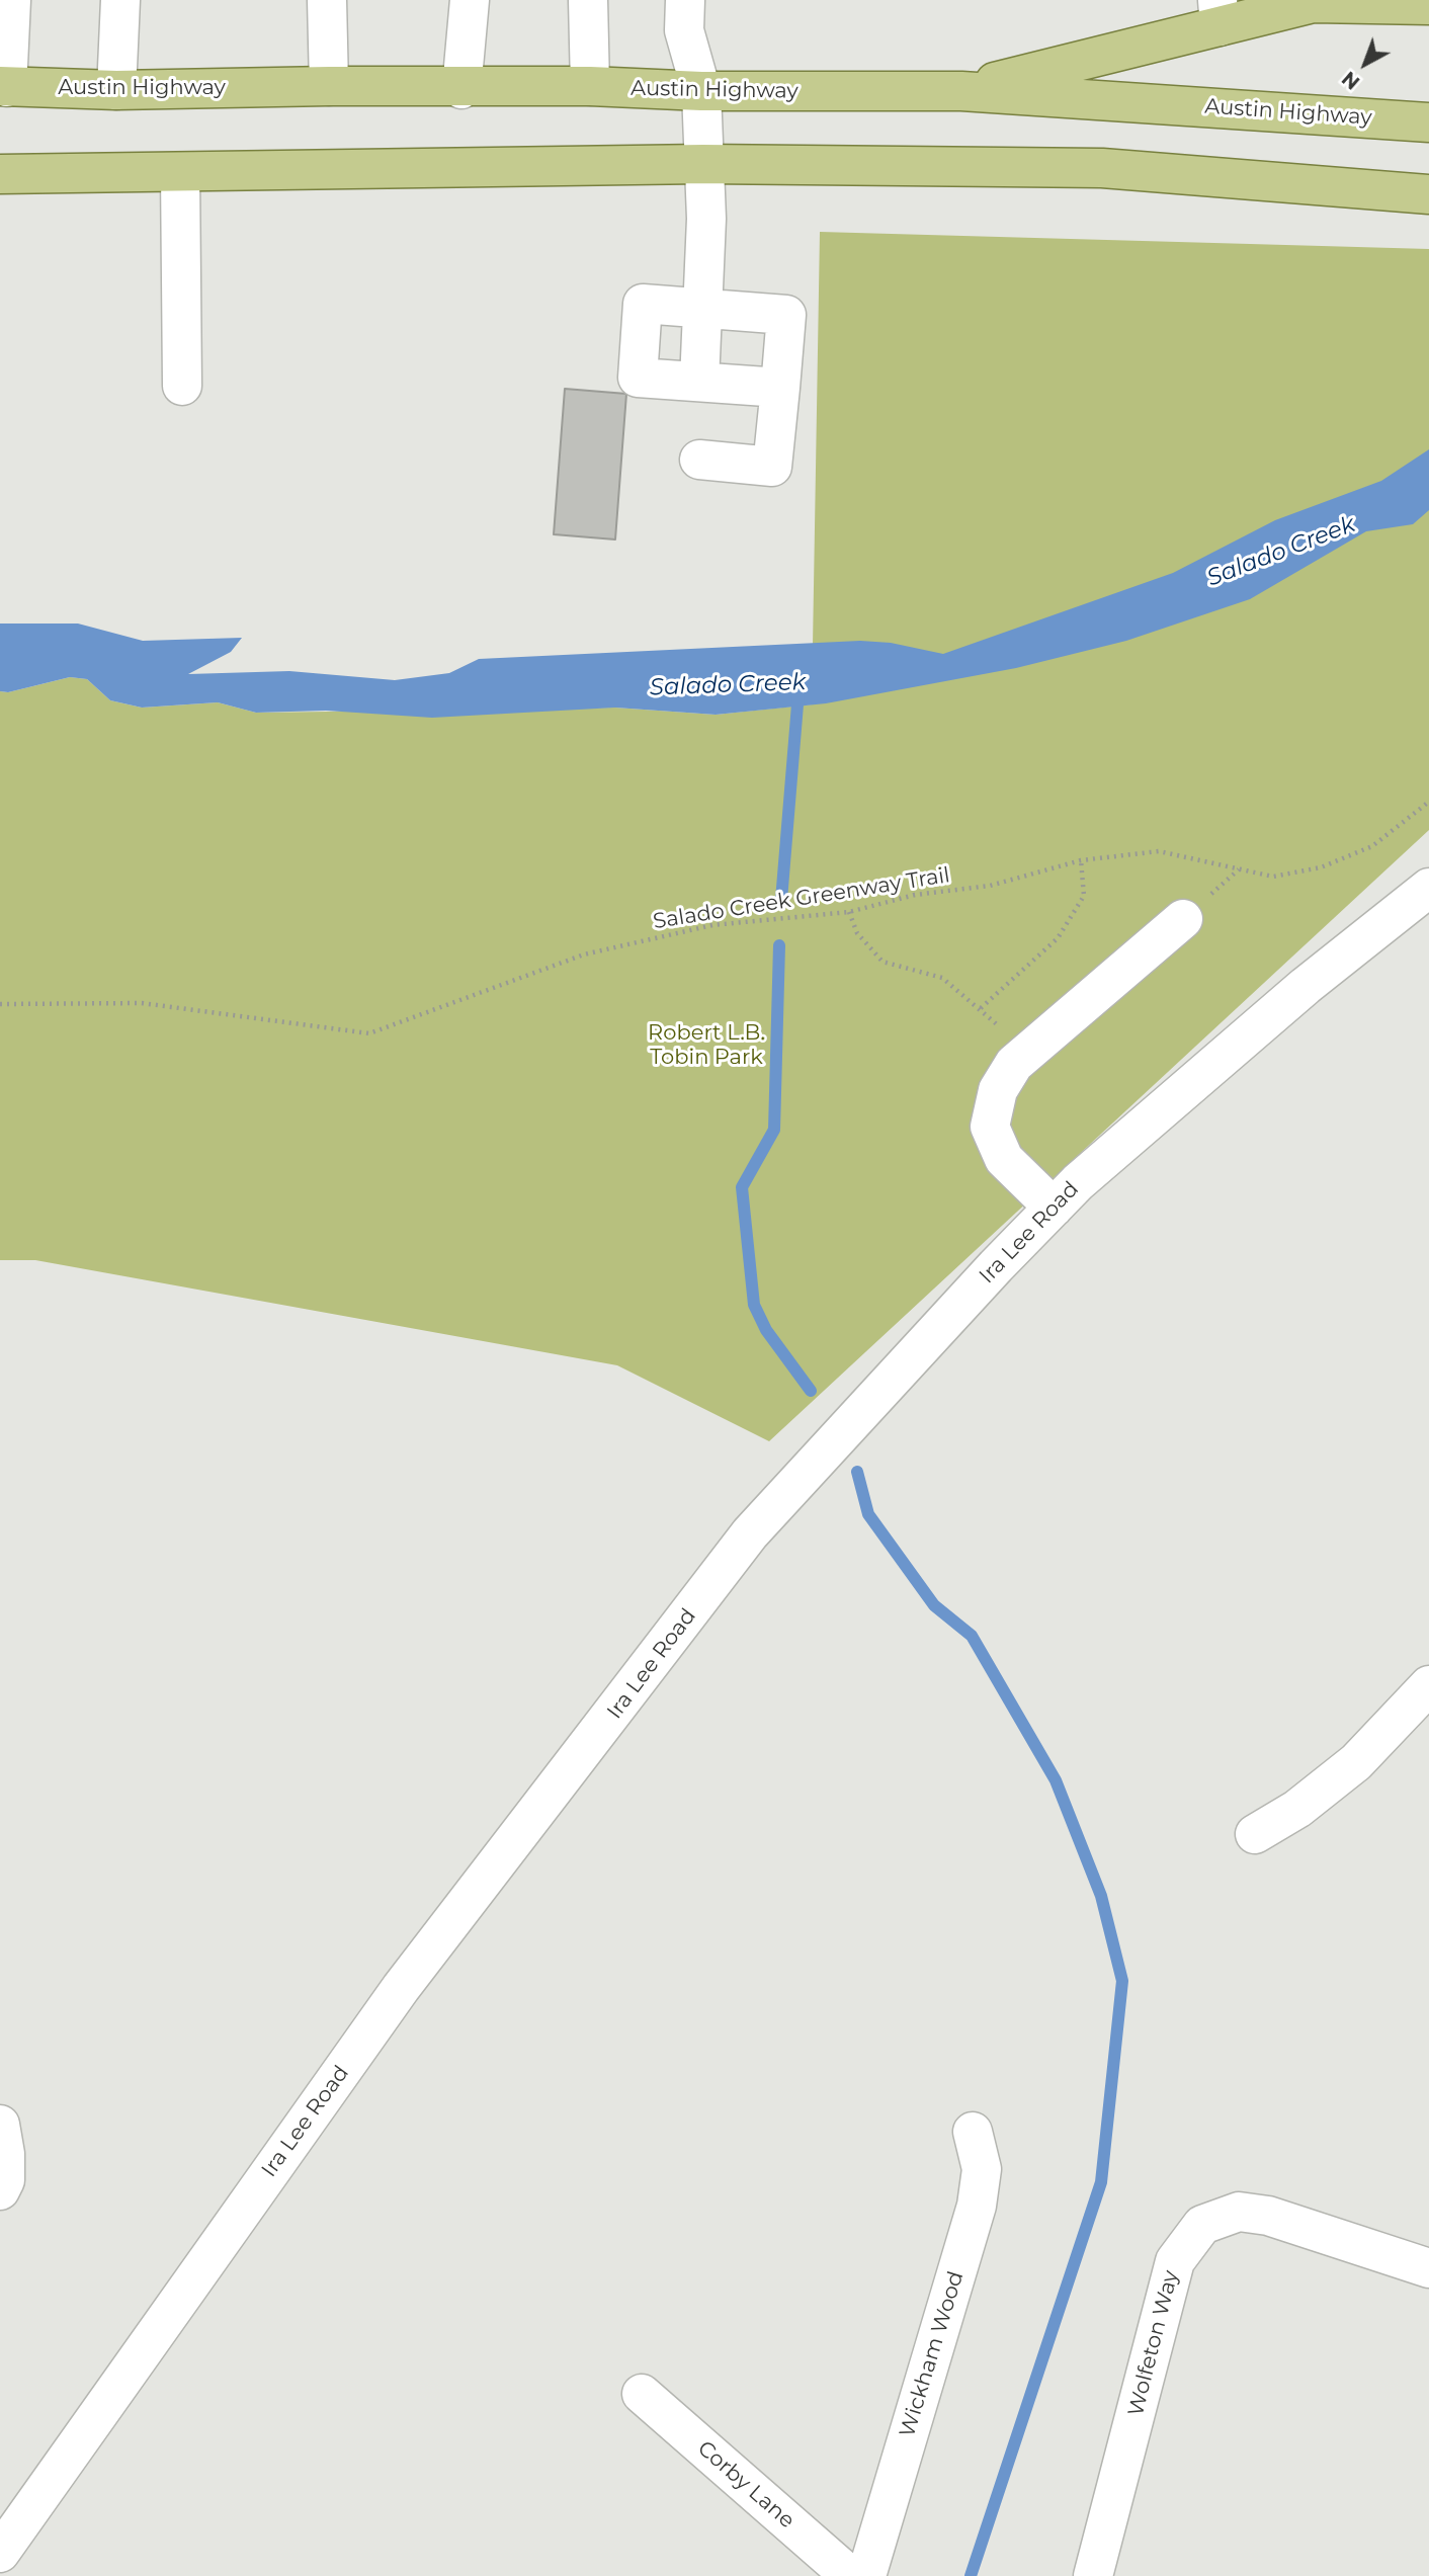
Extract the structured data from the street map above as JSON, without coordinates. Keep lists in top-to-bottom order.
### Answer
{
  "streets": {
    "main road": ["Austin Highway"],
    "street": [
      "Ira Lee Road",
      "Wolfeton Way",
      "Wickham Wood",
      "Corby Lane"
    ],
    "path": ["Salado Creek Greenway Trail"]
  },
  "water": ["Salado Creek"],
  "parks": ["Robert L.B. Tobin Park"],
  "north": "bottom left"
}
